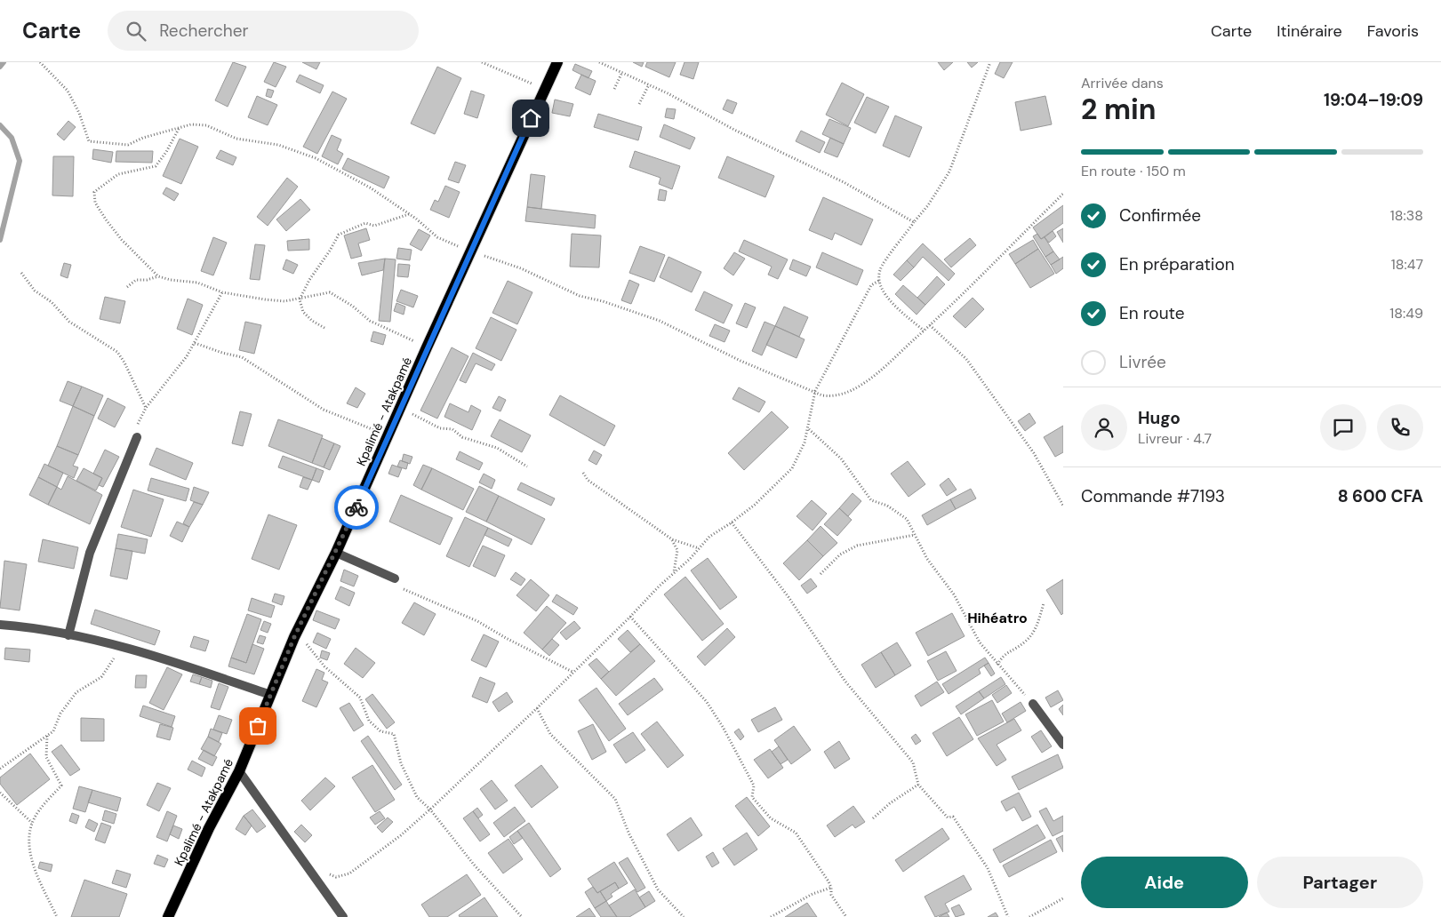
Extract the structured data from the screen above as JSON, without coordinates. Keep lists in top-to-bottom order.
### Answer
{
  "streets": {
    "main road": ["Kpalimé - Atakpamé"]
  },
  "districts": ["Hihéatro"],
  "page": {
    "header": "Carte",
    "search": "Rechercher",
    "nav": ["Carte", "Itinéraire", "Favoris"],
    "heading": ["2 min", "Arrivée dans", "19:04–19:09"],
    "panel": [
      "Hugo",
      "Livreur · 4.7",
      "Commande #7193",
      "8 600 CFA"
    ],
    "bar": "En route · 150 m",
    "list": [
      ["Confirmée", "18:38"],
      ["En préparation", "18:47"],
      ["En route", "18:49"],
      "Livrée"
    ],
    "buttons": ["Aide", "Partager"]
  }
}
